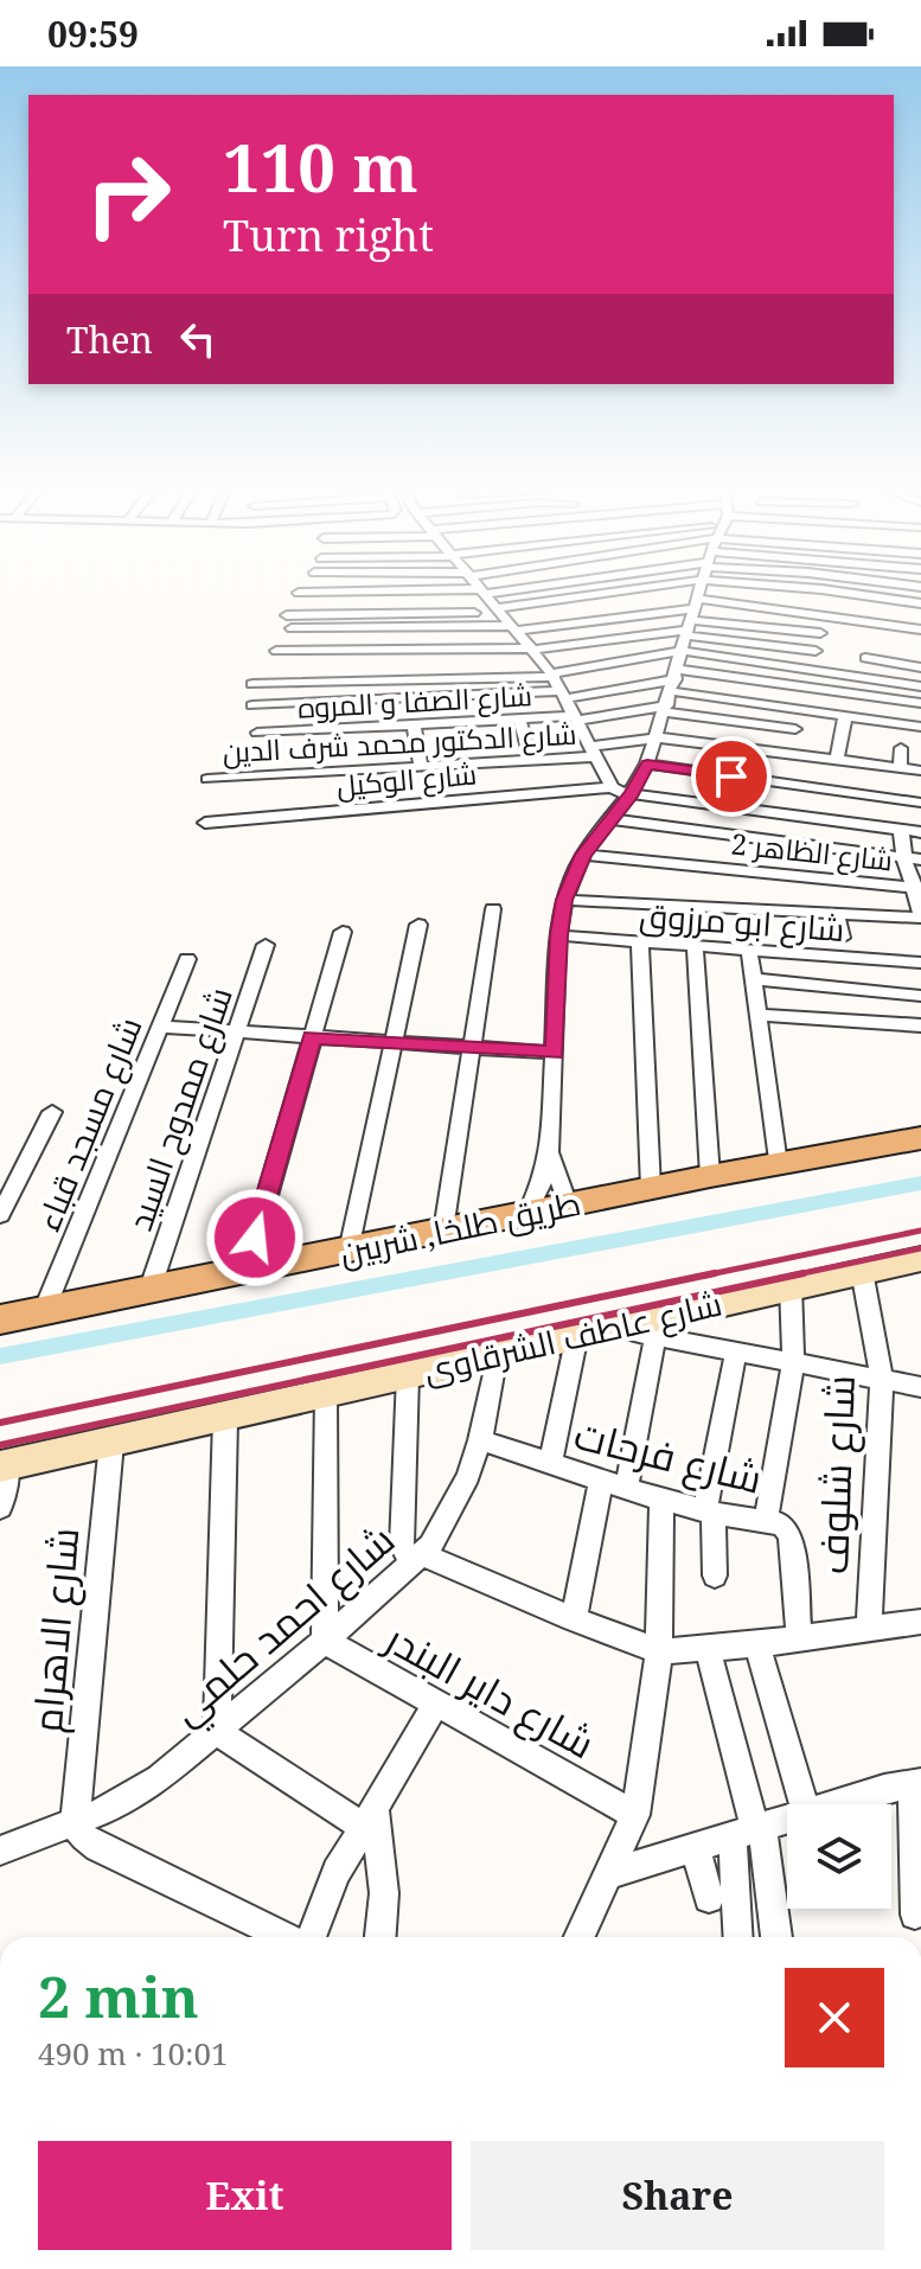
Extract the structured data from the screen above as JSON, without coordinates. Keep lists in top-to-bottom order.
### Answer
{
  "streets": {
    "main road": ["طريق طلخا, شربين"],
    "street": [
      "شارع الصفا و المروه",
      "شارع الدكتور محمد شرف الدين",
      "شارع الوكيل",
      "شارع الظاهر 2",
      "شارع ابو مرزوق",
      "شارع ممدوح السيد",
      "شارع مسجد قباء",
      "شارع عاطف الشرقاوى",
      "شارع فرحات",
      "شارع شلوف",
      "شارع احمد حلمي",
      "شارع الاهرام",
      "شارع داير البندر"
    ]
  },
  "crossings": [
    ["شارع ممدوح السيد", "طريق طلخا, شربين"],
    ["شارع مسجد قباء", "طريق طلخا, شربين"],
    ["شارع عاطف الشرقاوى", "شارع شلوف"],
    ["شارع عاطف الشرقاوى", "شارع احمد حلمي"],
    ["شارع عاطف الشرقاوى", "شارع الاهرام"],
    ["شارع فرحات", "شارع احمد حلمي"],
    ["شارع احمد حلمي", "شارع الاهرام"],
    ["شارع احمد حلمي", "شارع داير البندر"]
  ],
  "page": {
    "status": "09:59",
    "turn": ["110 m", "Turn right"],
    "then": "Then",
    "heading": ["2 min", "490 m · 10:01"],
    "buttons": ["Exit", "Share"]
  }
}
